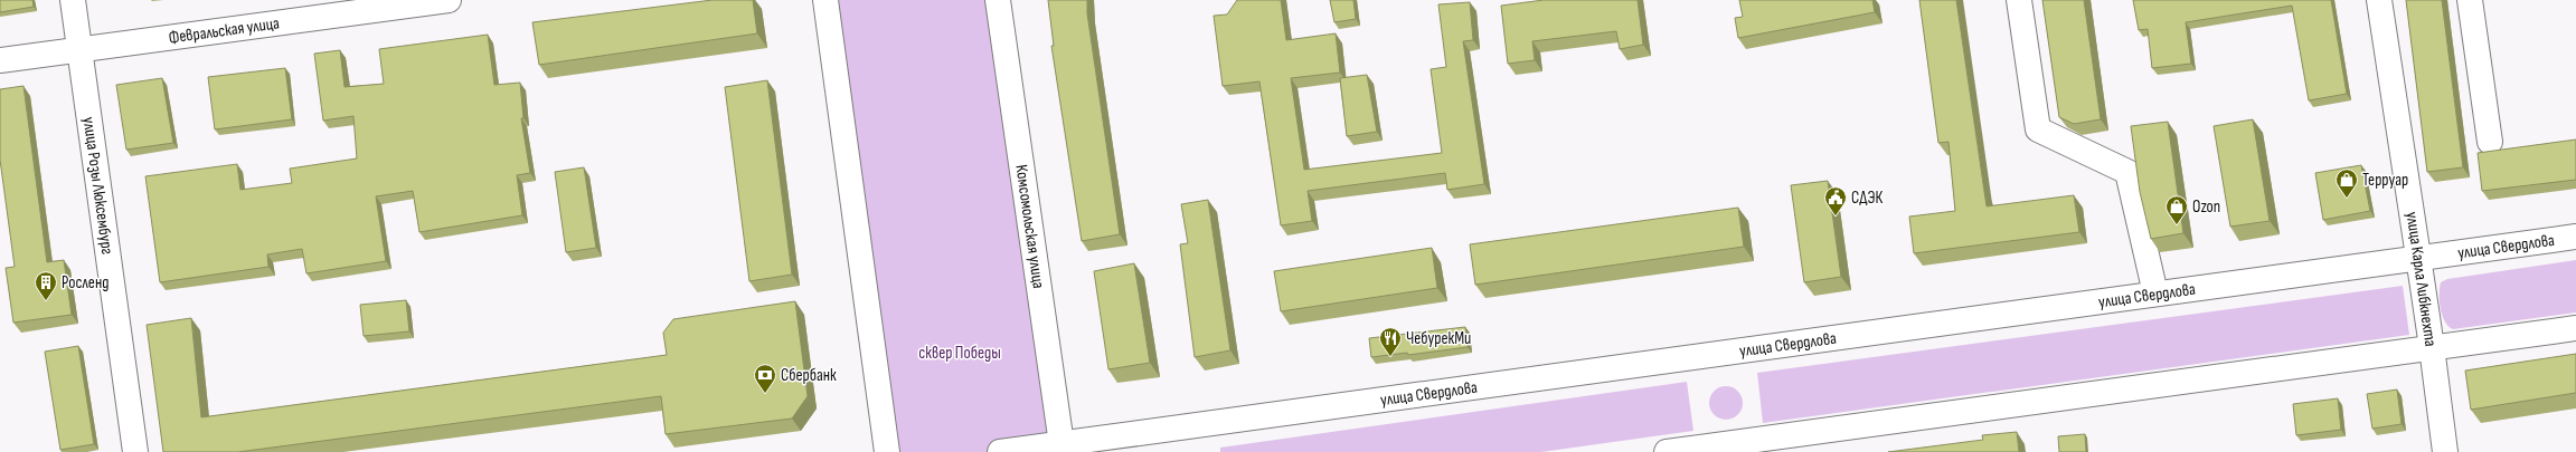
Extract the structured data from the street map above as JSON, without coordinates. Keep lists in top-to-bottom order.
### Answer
{
  "streets": {
    "main road": [
      "Февральская улица",
      "улица Розы Люксембург",
      "Комсомольская улица",
      "улица Свердлова",
      "улица Карла Либкнехта"
    ]
  },
  "crossings": [
    ["Февральская улица", "улица Розы Люксембург"],
    ["Комсомольская улица", "улица Свердлова"],
    ["улица Свердлова", "улица Карла Либкнехта"]
  ],
  "parks": ["сквер Победы"],
  "places": {
    "shop": ["Терруар", "Ozon"],
    "public building": ["СДЭК"],
    "building": ["Росленд"],
    "restaurant": ["ЧебурекМи"],
    "bank": ["Сбербанк"]
  }
}
